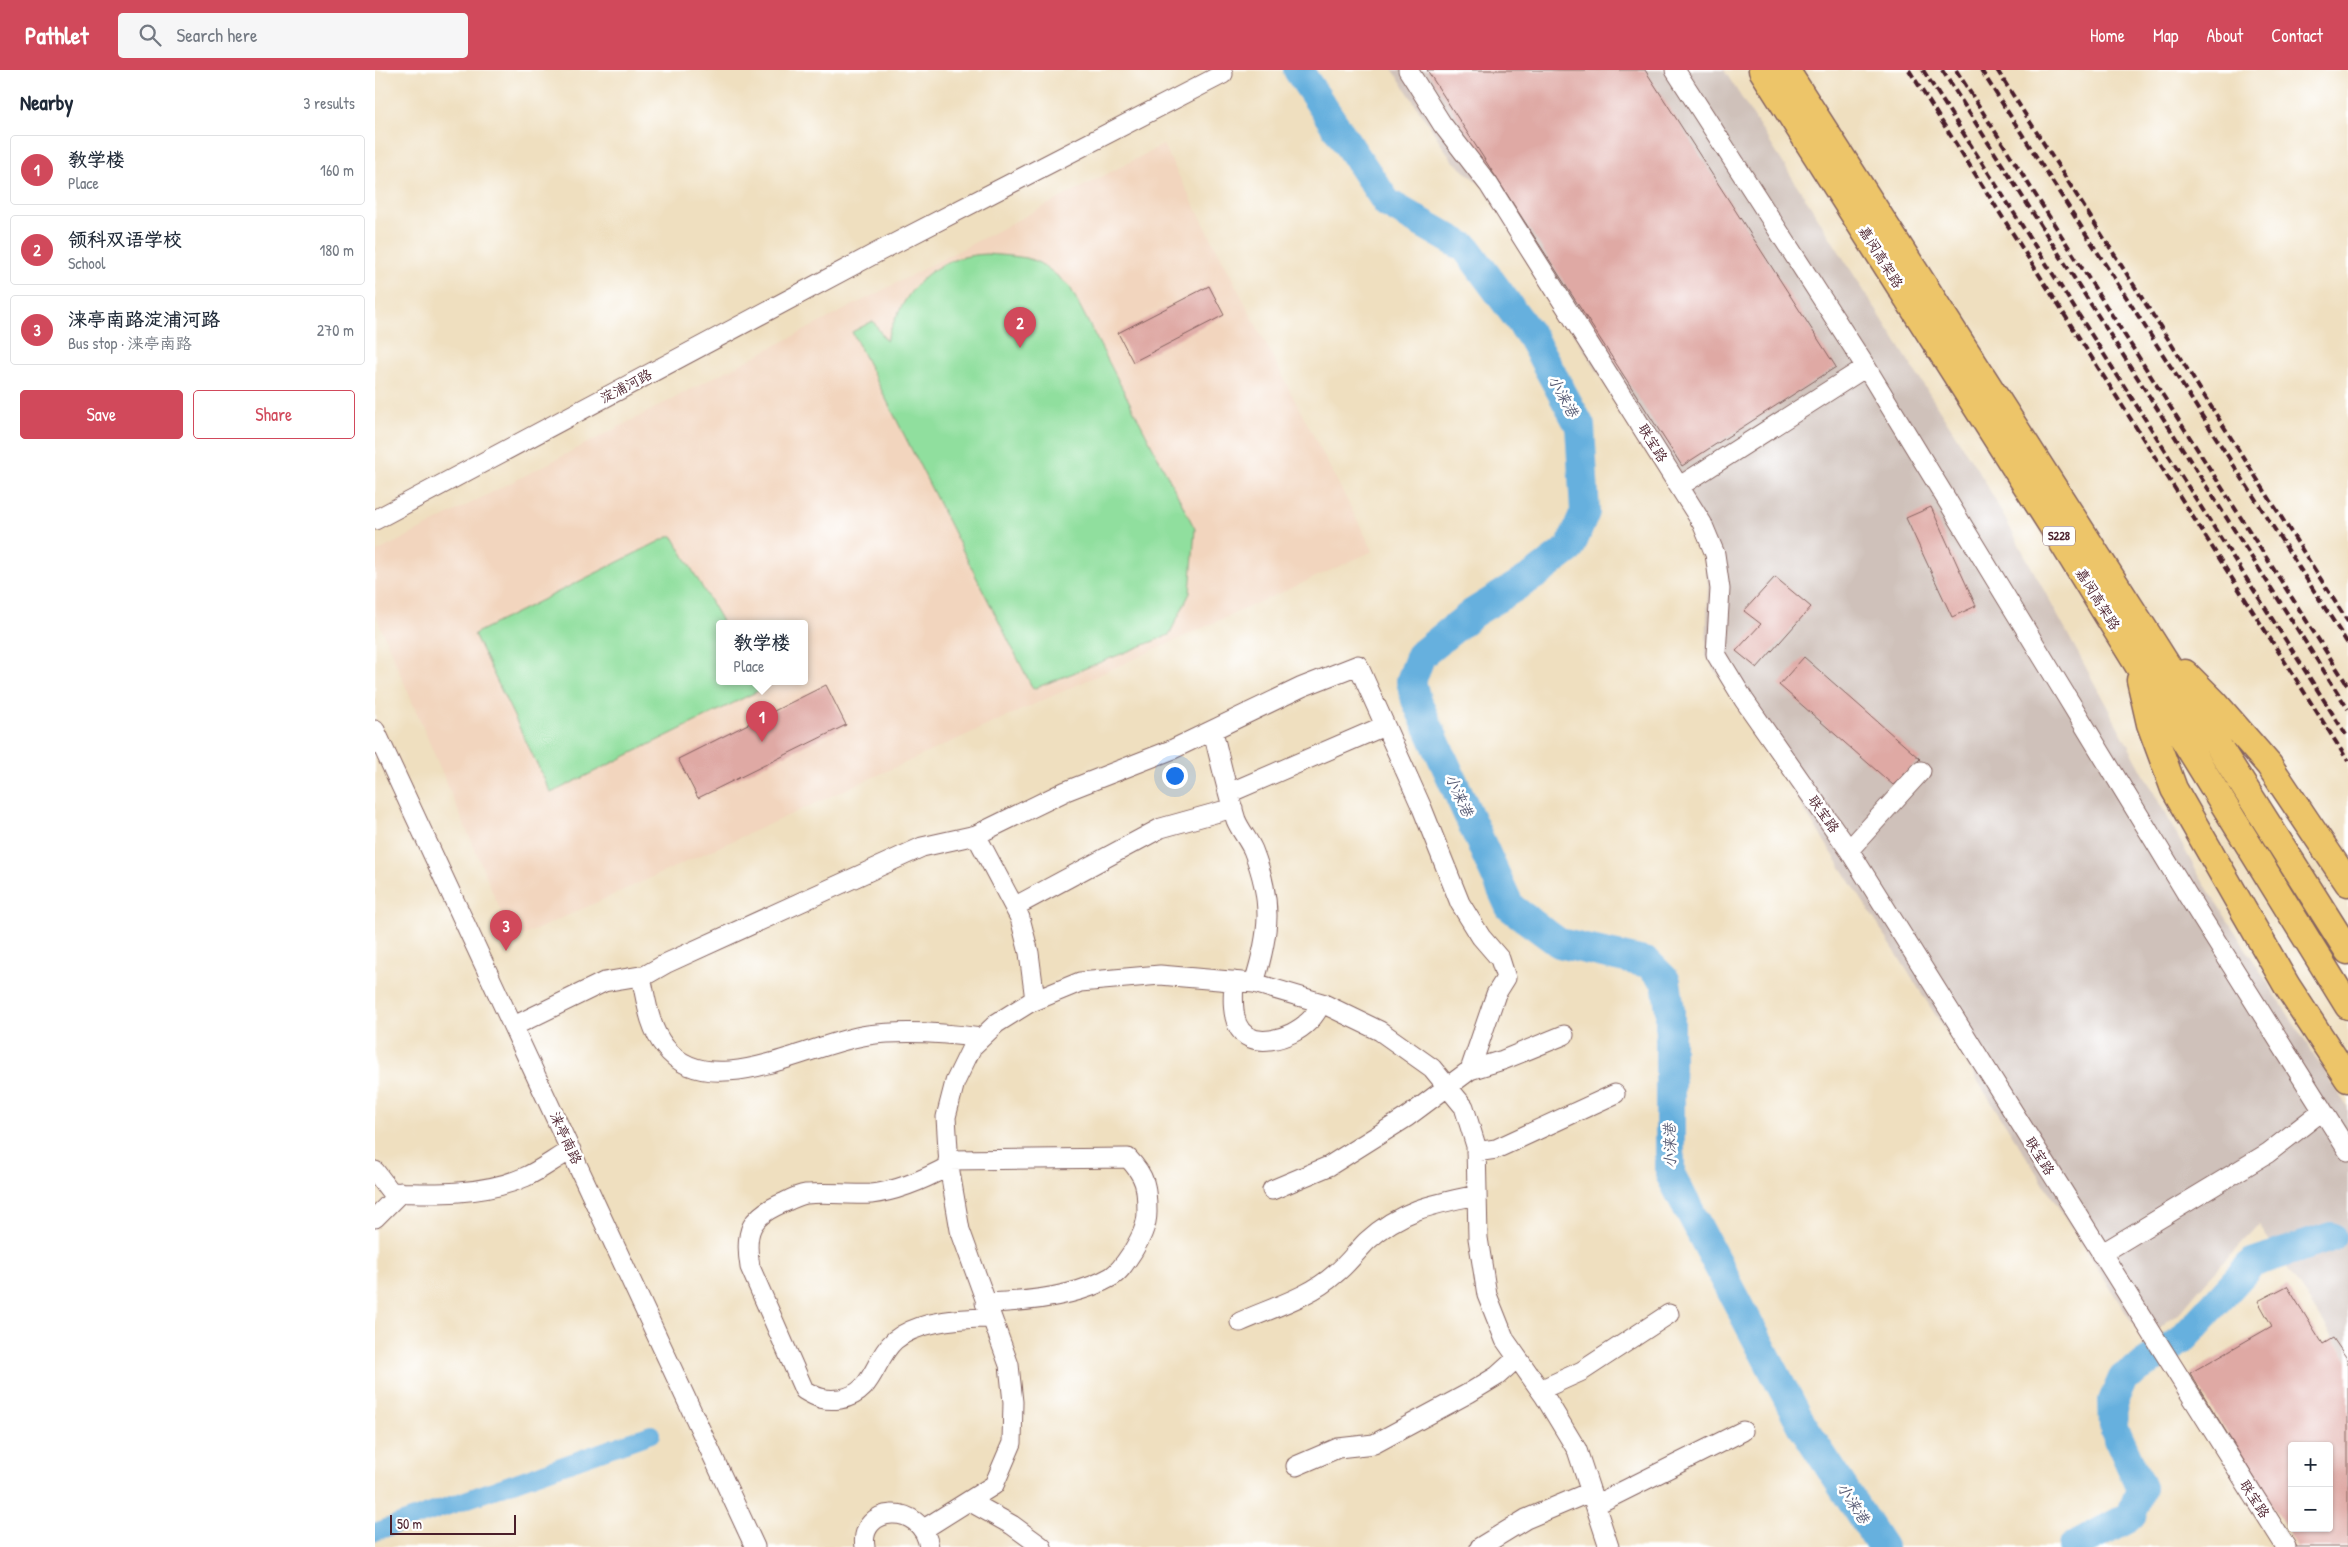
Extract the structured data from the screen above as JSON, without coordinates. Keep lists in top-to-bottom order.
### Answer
{
  "streets": {
    "highway": ["嘉闵高架路", "S228"],
    "street": ["淀浦河路", "联宝路", "涞亭南路"]
  },
  "water": ["小涞港"],
  "scale_bar": "50 m",
  "page": {
    "header": "Pathlet",
    "search": "Search here",
    "nav": [
      "Home",
      "Map",
      "About",
      "Contact"
    ],
    "heading": ["Nearby", "3 results"],
    "list": [
      {
        "mark": "1",
        "name": "教学楼",
        "note": "Place",
        "value": "160 m"
      },
      {
        "mark": "2",
        "name": "领科双语学校",
        "note": "School",
        "value": "180 m"
      },
      {
        "mark": "3",
        "name": "涞亭南路淀浦河路",
        "note": "Bus stop · 涞亭南路",
        "value": "270 m"
      }
    ],
    "pins": ["2", "1", "3"],
    "buttons": ["Save", "Share"],
    "popup": ["教学楼", "Place"],
    "map_buttons": ["+", "−"],
    "scale": "50 m"
  }
}
